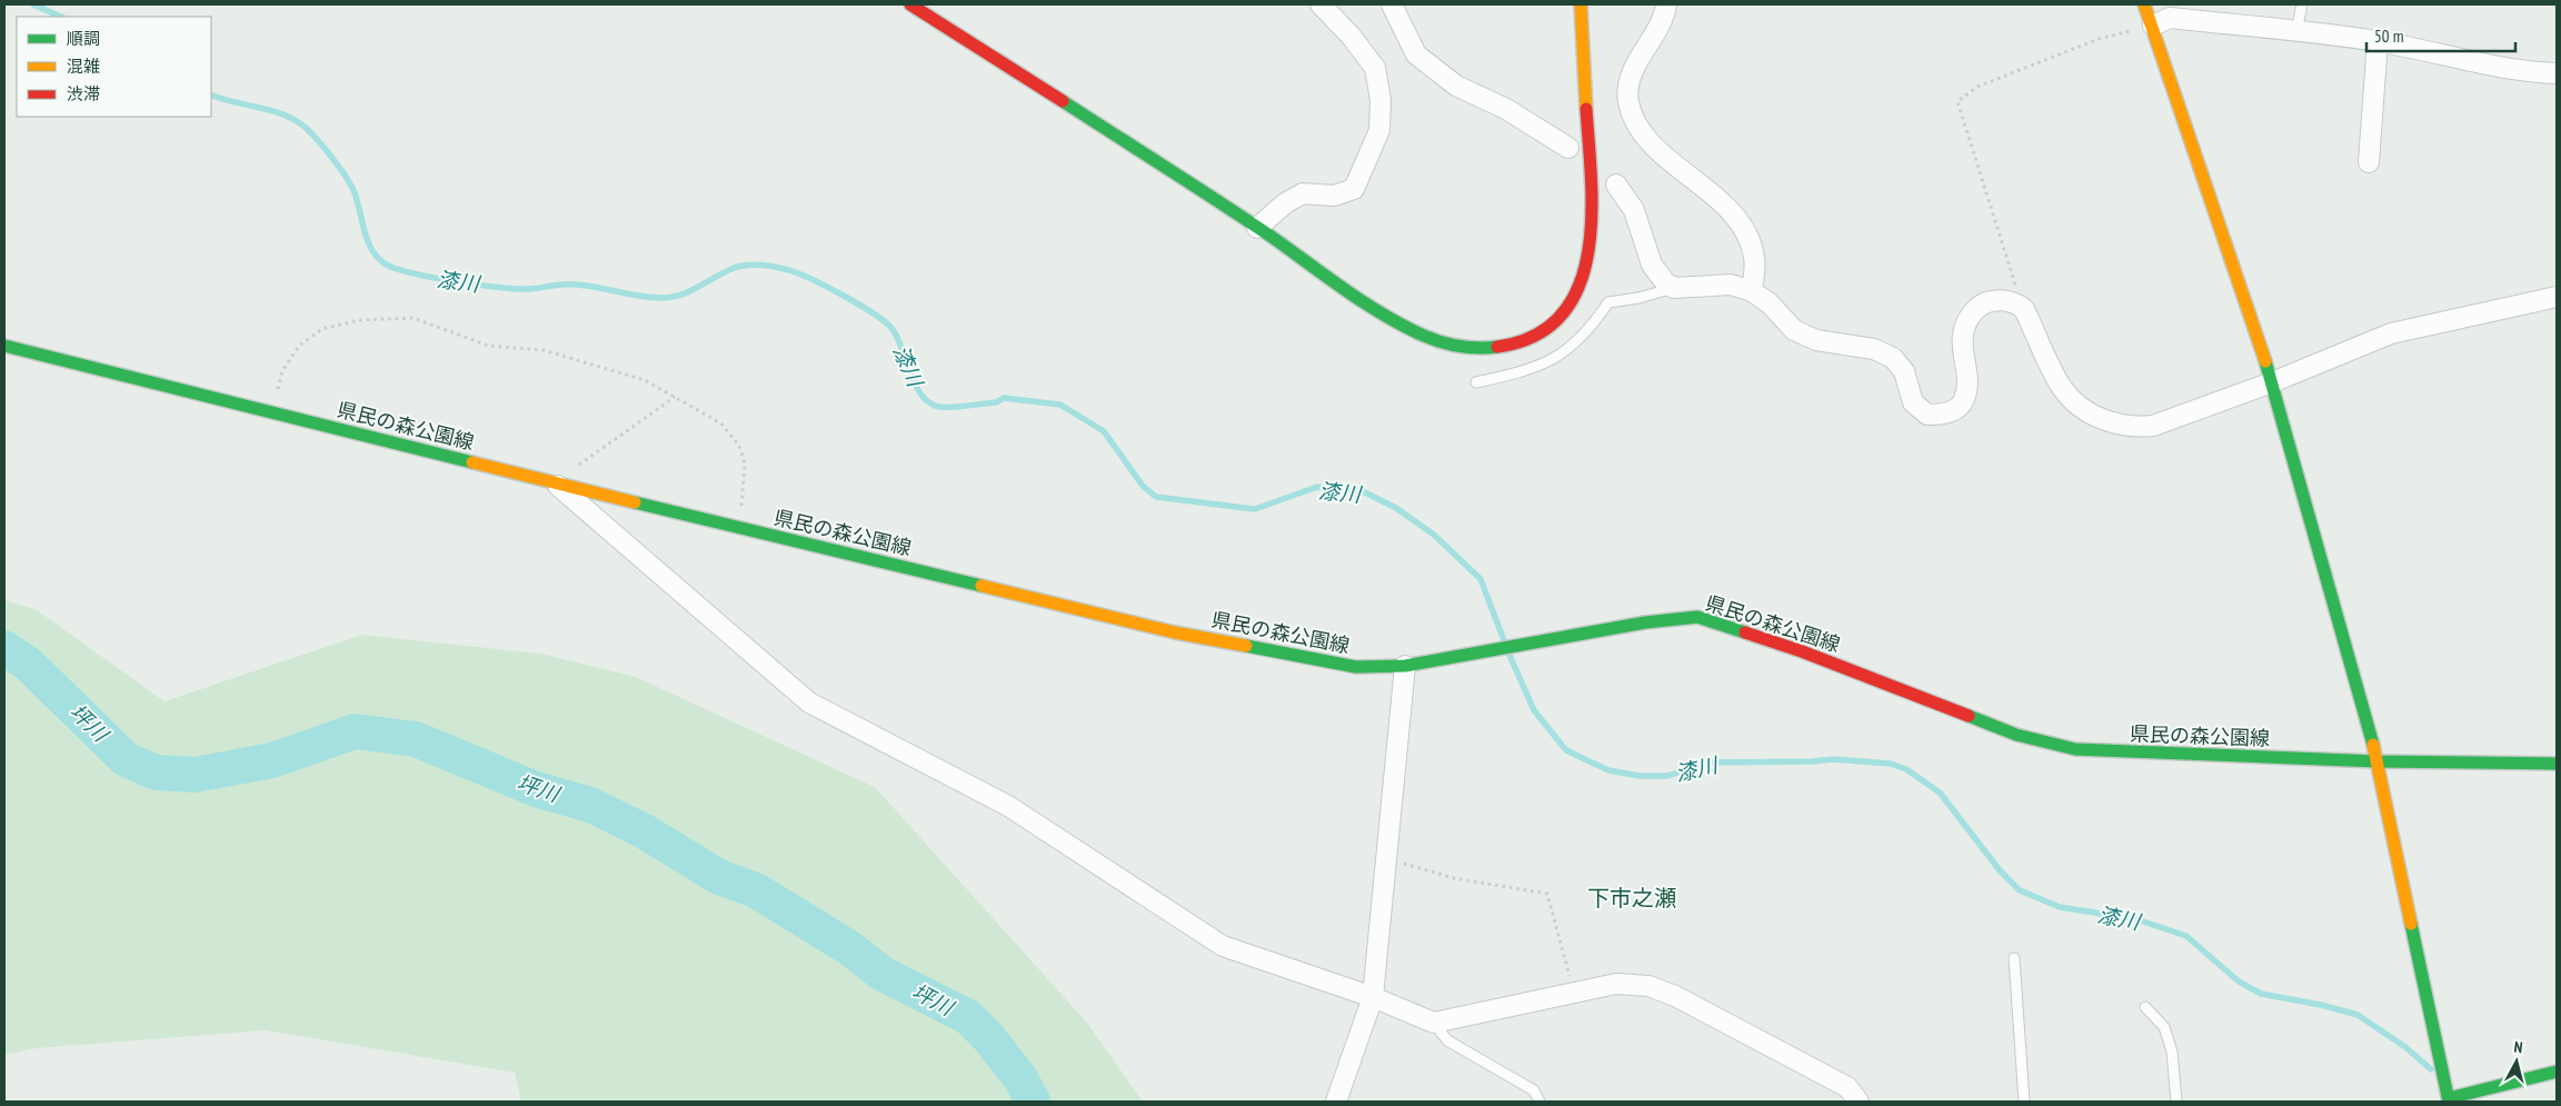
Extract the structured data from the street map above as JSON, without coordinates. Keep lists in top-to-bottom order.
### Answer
{
  "streets": {
    "main road": ["県民の森公園線"]
  },
  "districts": ["下市之瀬"],
  "water": ["漆川", "坪川"],
  "legend": ["順調", "混雑", "渋滞"],
  "scale_bar": "50 m",
  "north": "top"
}
